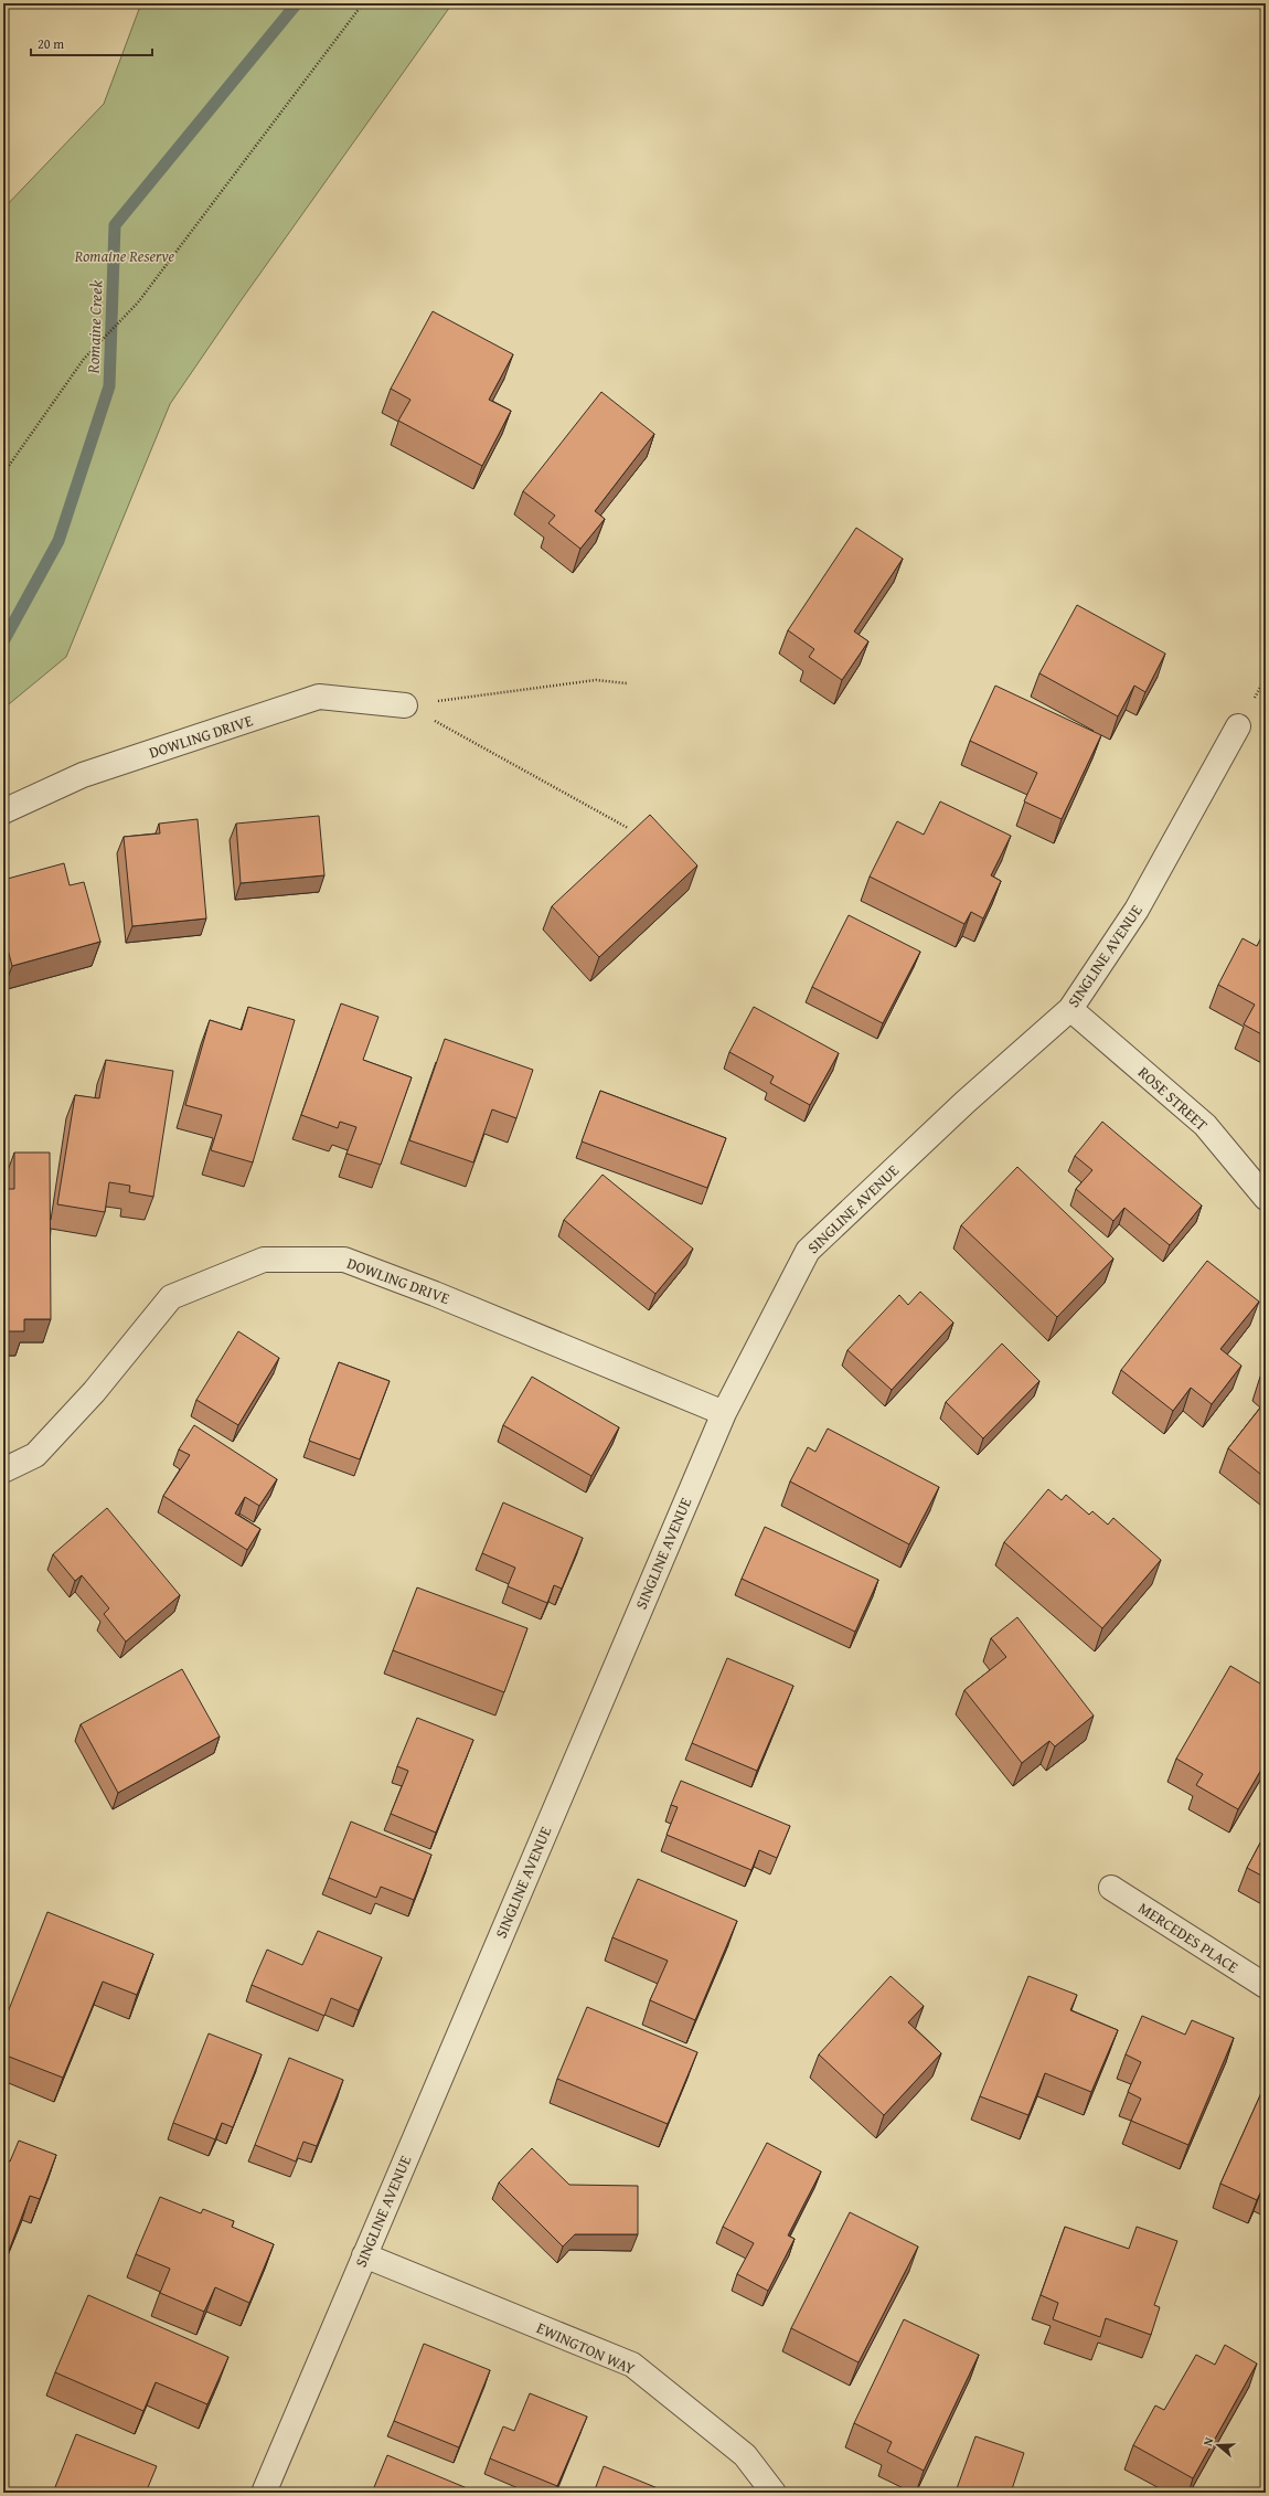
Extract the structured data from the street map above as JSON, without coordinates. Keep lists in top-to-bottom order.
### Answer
{
  "streets": {
    "street": [
      "DOWLING DRIVE",
      "SINGLINE AVENUE",
      "ROSE STREET",
      "MERCEDES PLACE",
      "EWINGTON WAY"
    ]
  },
  "crossings": [
    ["DOWLING DRIVE", "SINGLINE AVENUE"],
    ["SINGLINE AVENUE", "ROSE STREET"],
    ["SINGLINE AVENUE", "EWINGTON WAY"]
  ],
  "water": ["Romaine Creek"],
  "parks": ["Romaine Reserve"],
  "scale_bar": "20 m",
  "north": "left"
}
